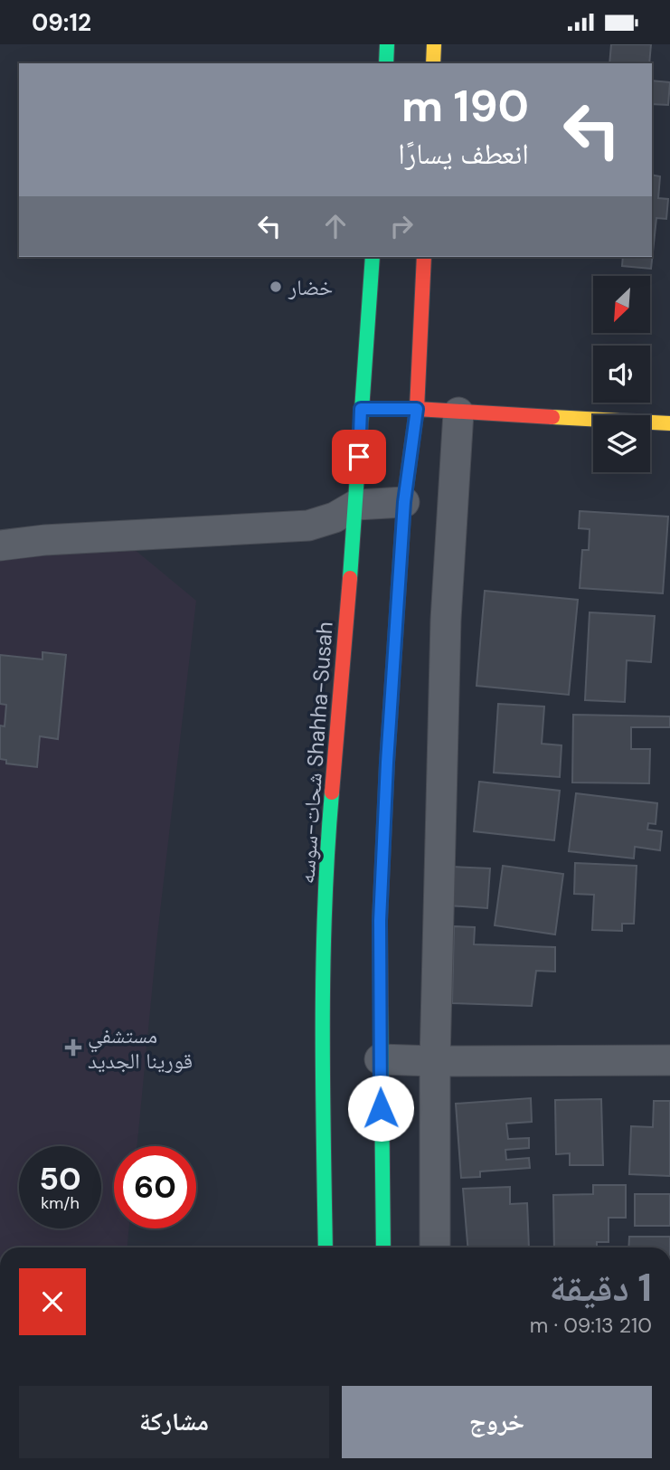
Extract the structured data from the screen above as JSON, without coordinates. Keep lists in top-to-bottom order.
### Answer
{
  "streets": {
    "main road": ["شحات-سوسه Shahha-Susah"]
  },
  "places": {
    "other": ["خضار"],
    "health": ["مستشفي قورينا الجديد"]
  },
  "north": "bottom left",
  "page": {
    "status": "09:12",
    "turn": ["190 m", "انعطف يسارًا"],
    "speed": "50 km/h",
    "limit": "60",
    "heading": ["1 دقيقة", "210 m · 09:13"],
    "buttons": ["خروج", "مشاركة"]
  }
}
